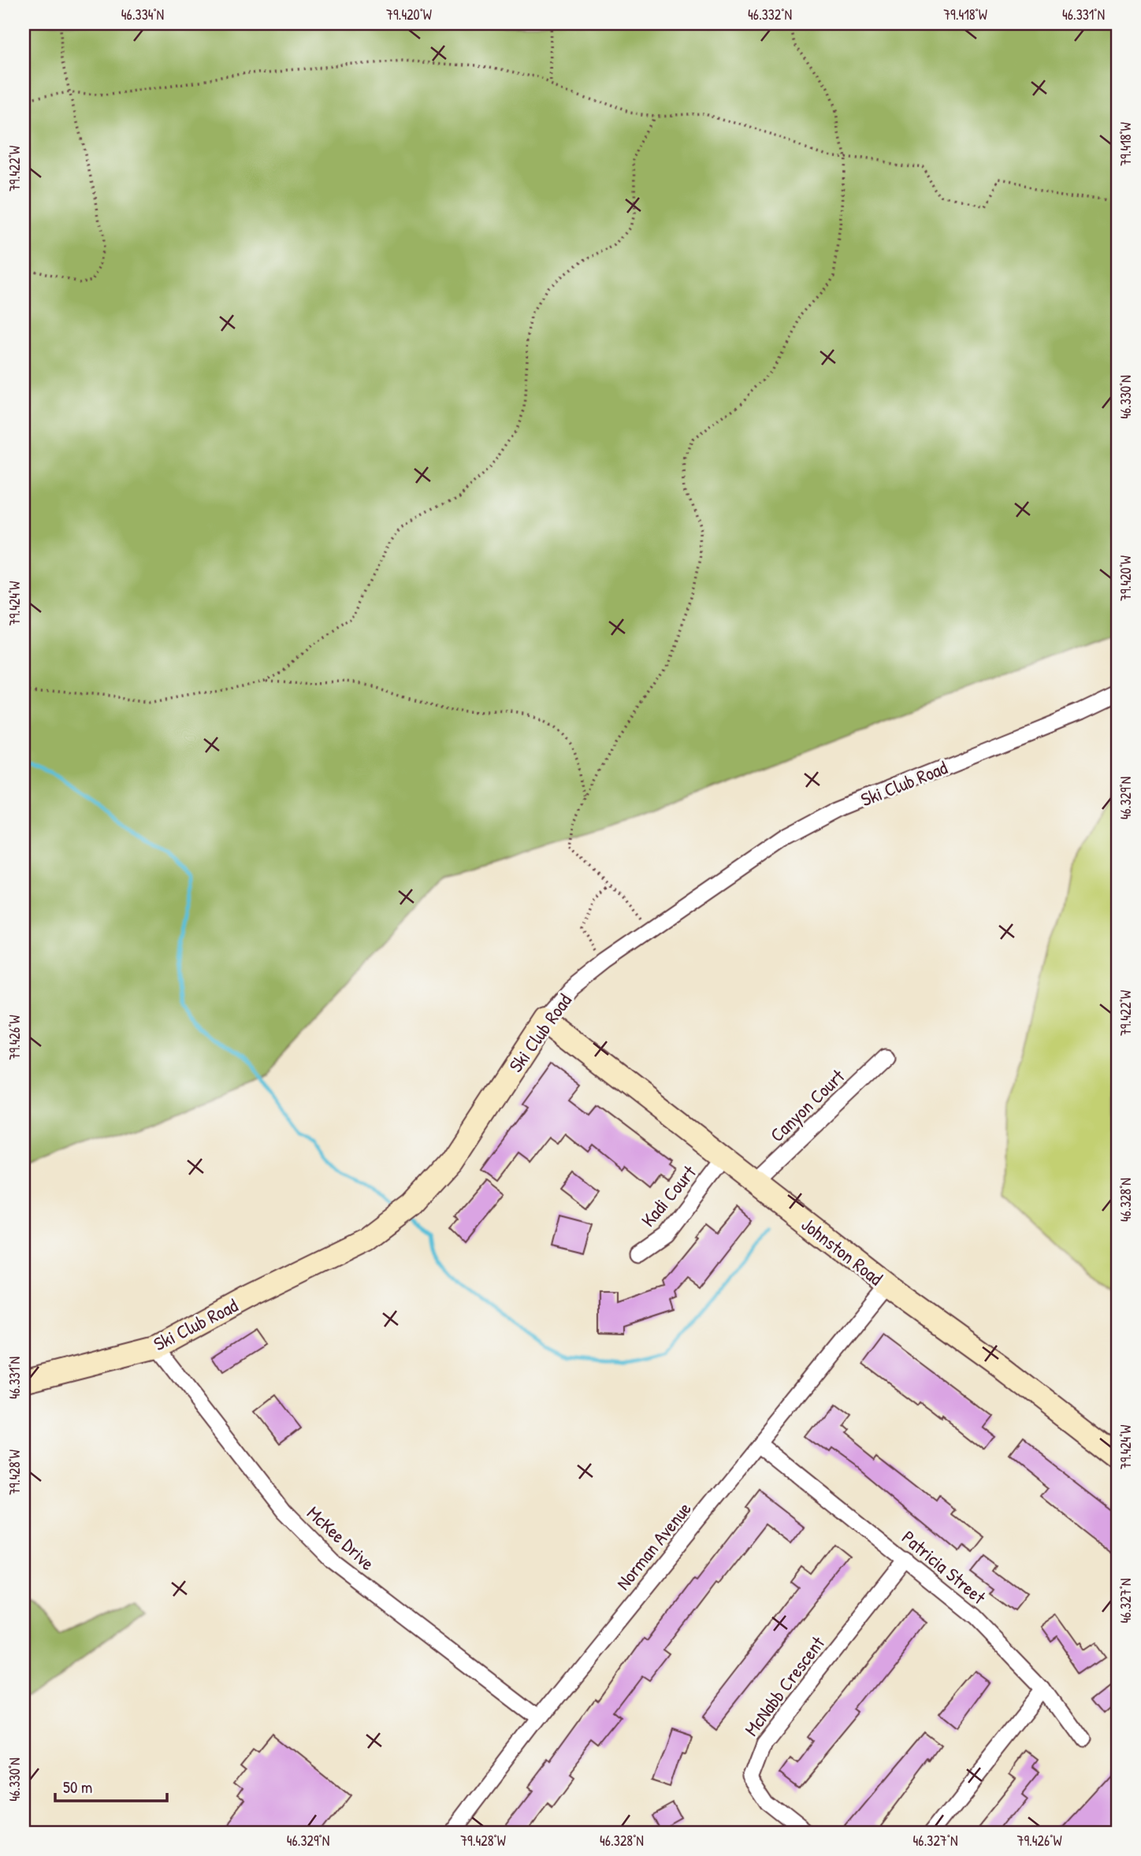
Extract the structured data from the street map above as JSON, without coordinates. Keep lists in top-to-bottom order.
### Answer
{
  "streets": {
    "street": [
      "Ski Club Road",
      "Canyon Court",
      "Kadi Court",
      "Johnston Road",
      "McKee Drive",
      "Norman Avenue",
      "Patricia Street",
      "McNabb Crescent"
    ]
  },
  "crossings": [
    ["Ski Club Road", "Johnston Road"],
    ["Ski Club Road", "McKee Drive"],
    ["Canyon Court", "Johnston Road"],
    ["Kadi Court", "Johnston Road"],
    ["Johnston Road", "Norman Avenue"],
    ["McKee Drive", "Norman Avenue"],
    ["Norman Avenue", "Patricia Street"],
    ["Patricia Street", "McNabb Crescent"]
  ],
  "scale_bar": "50 m",
  "coordinates": [
    "46.334°N",
    "79.420°W",
    "46.332°N",
    "79.418°W",
    "46.331°N",
    "79.422°W",
    "46.330°N",
    "79.424°W",
    "46.329°N",
    "79.426°W",
    "46.328°N",
    "79.428°W",
    "46.327°N"
  ]
}
